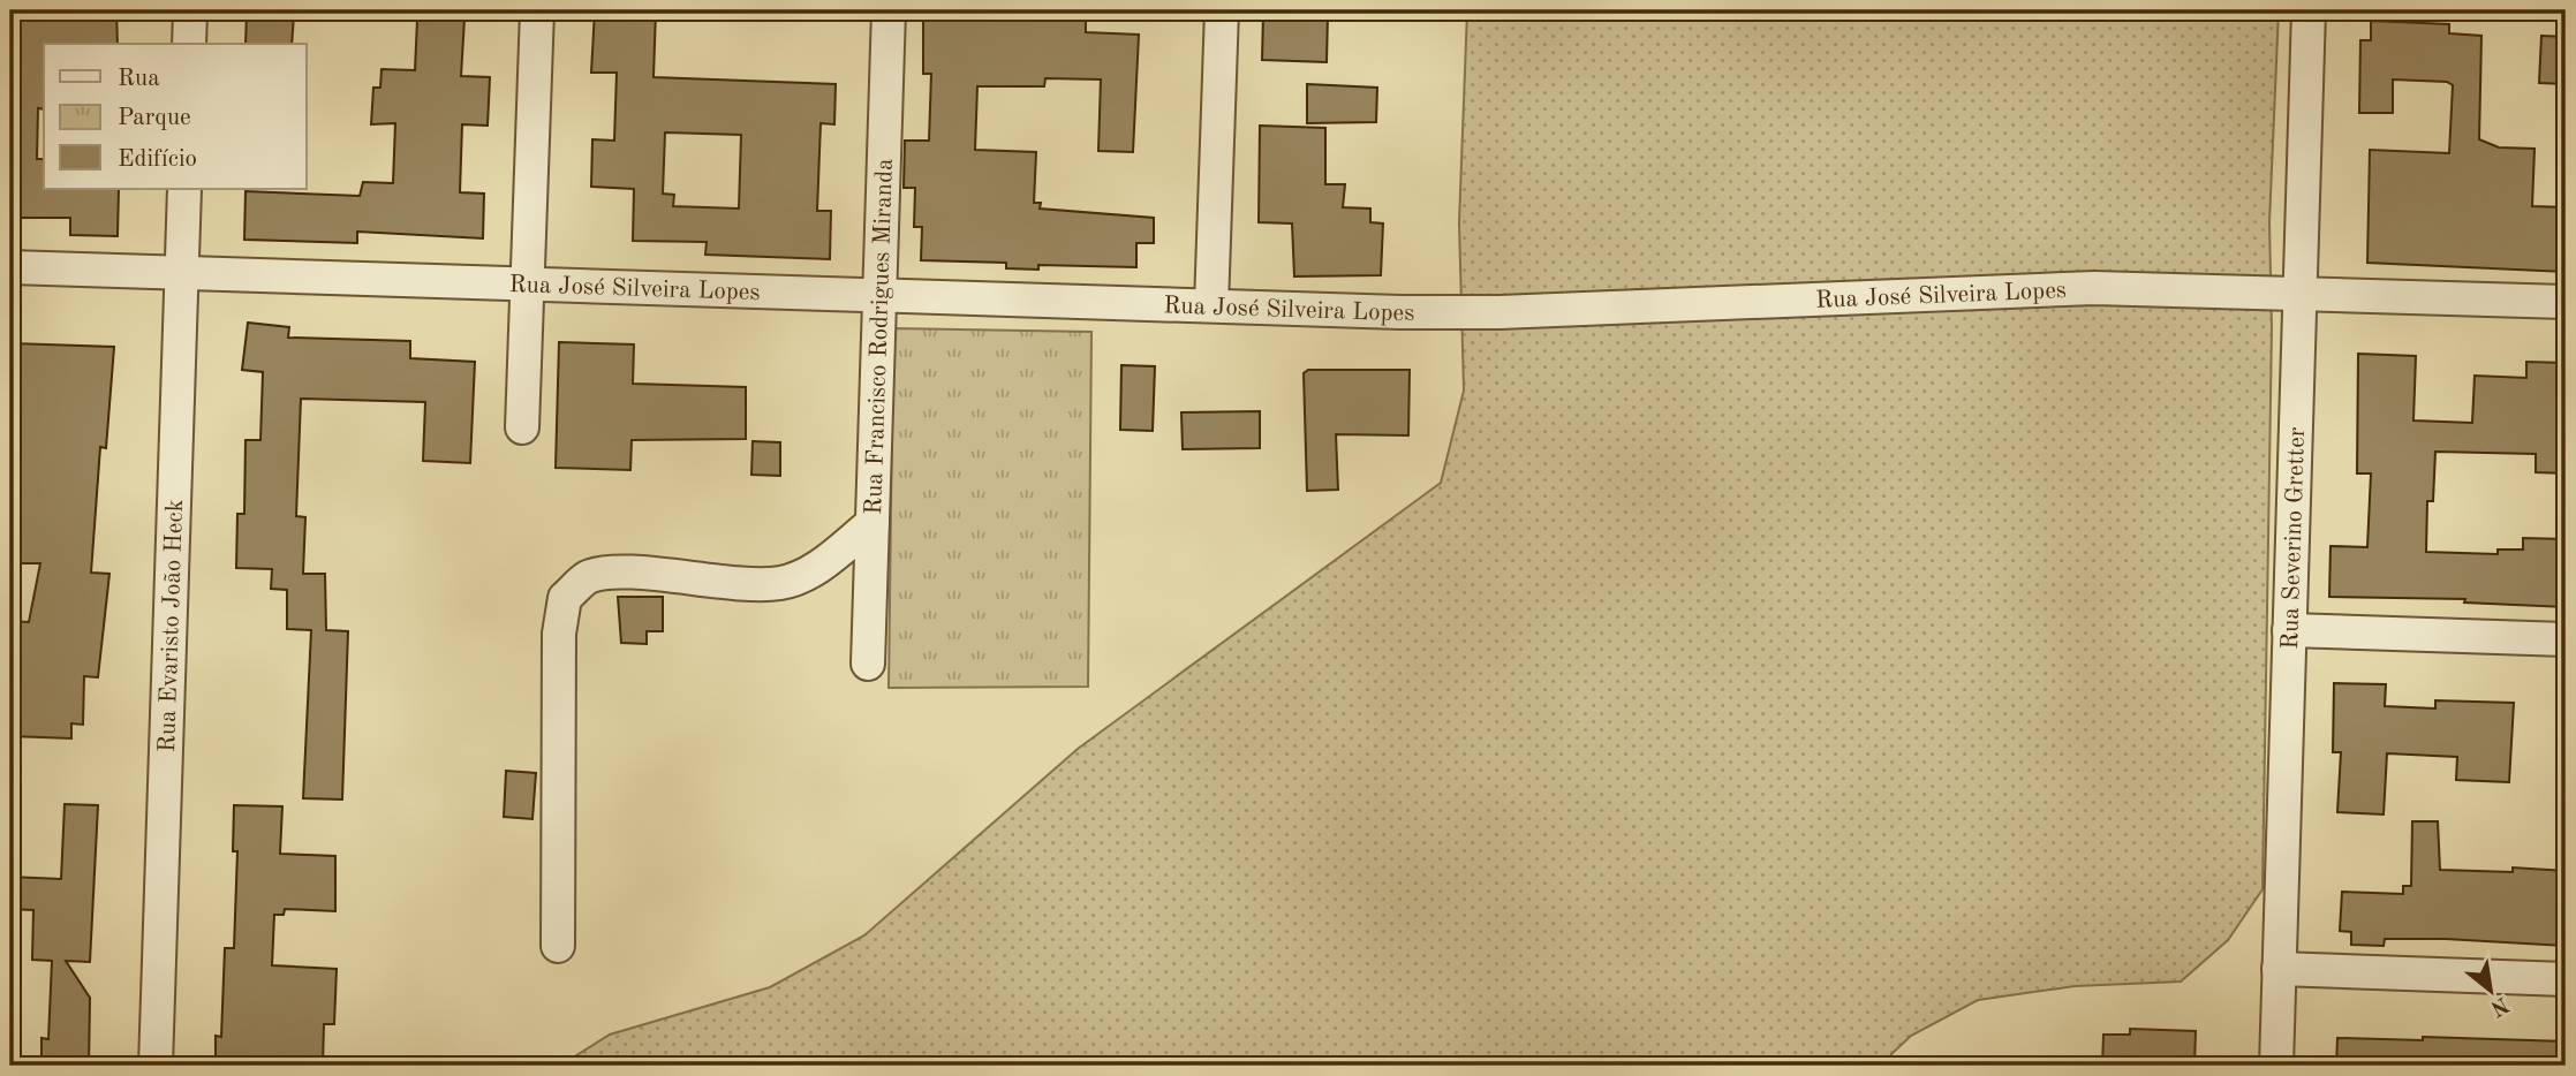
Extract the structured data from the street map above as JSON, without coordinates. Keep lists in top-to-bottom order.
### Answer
{
  "streets": {
    "street": [
      "Rua José Silveira Lopes",
      "Rua Francisco Rodrigues Miranda",
      "Rua Severino Gretter",
      "Rua Evaristo João Heck"
    ]
  },
  "crossings": [
    ["Rua José Silveira Lopes", "Rua Francisco Rodrigues Miranda"],
    ["Rua José Silveira Lopes", "Rua Severino Gretter"],
    ["Rua José Silveira Lopes", "Rua Evaristo João Heck"]
  ],
  "legend": ["Rua", "Parque", "Edifício"],
  "north": "bottom right"
}
